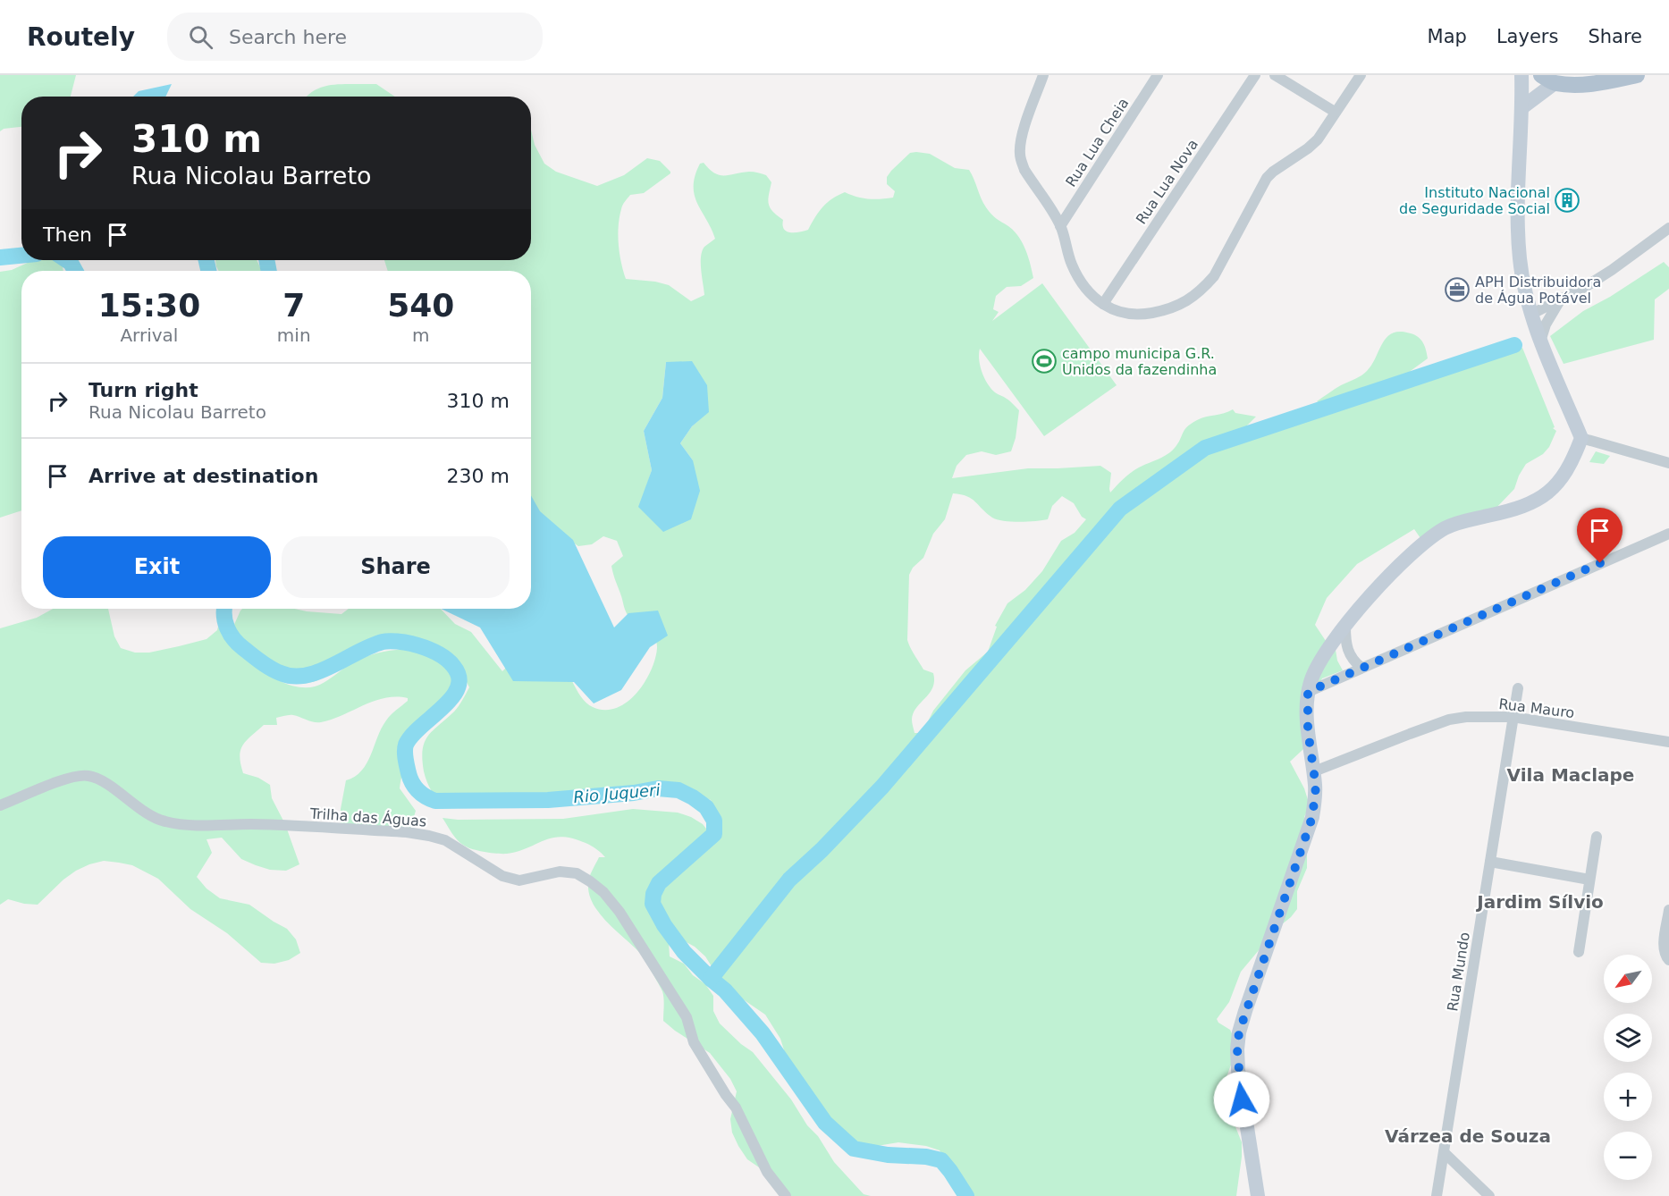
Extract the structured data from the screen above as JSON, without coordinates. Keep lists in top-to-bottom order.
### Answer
{
  "streets": {
    "street": [
      "Rua Lua Cheia",
      "Rua Lua Nova",
      "Rua Mauro",
      "Trilha das Águas",
      "Rua Mundo"
    ]
  },
  "crossings": [
    ["Rua Mauro", "Rua Mundo"]
  ],
  "districts": ["Vila Maclape", "Jardim Sílvio", "Várzea de Souza"],
  "water": ["Rio Juqueri"],
  "places": {
    "building": ["Instituto Nacional de Seguridade Social"],
    "office": ["APH Distribuidora de Água Potável"],
    "sports": ["campo municipa G.R. Unidos da fazendinha"]
  },
  "north": "bottom left",
  "page": {
    "header": "Routely",
    "search": "Search here",
    "nav": ["Map", "Layers", "Share"],
    "turn": ["310 m", "Rua Nicolau Barreto"],
    "then": "Then",
    "eta": [
      "15:30",
      "Arrival",
      "7",
      "min",
      "540",
      "m"
    ],
    "list": [
      {
        "name": "Turn right",
        "note": "Rua Nicolau Barreto",
        "value": "310 m"
      },
      {
        "name": "Arrive at destination",
        "value": "230 m"
      }
    ],
    "buttons": ["Exit", "Share"],
    "map_buttons": ["+", "−"]
  }
}
